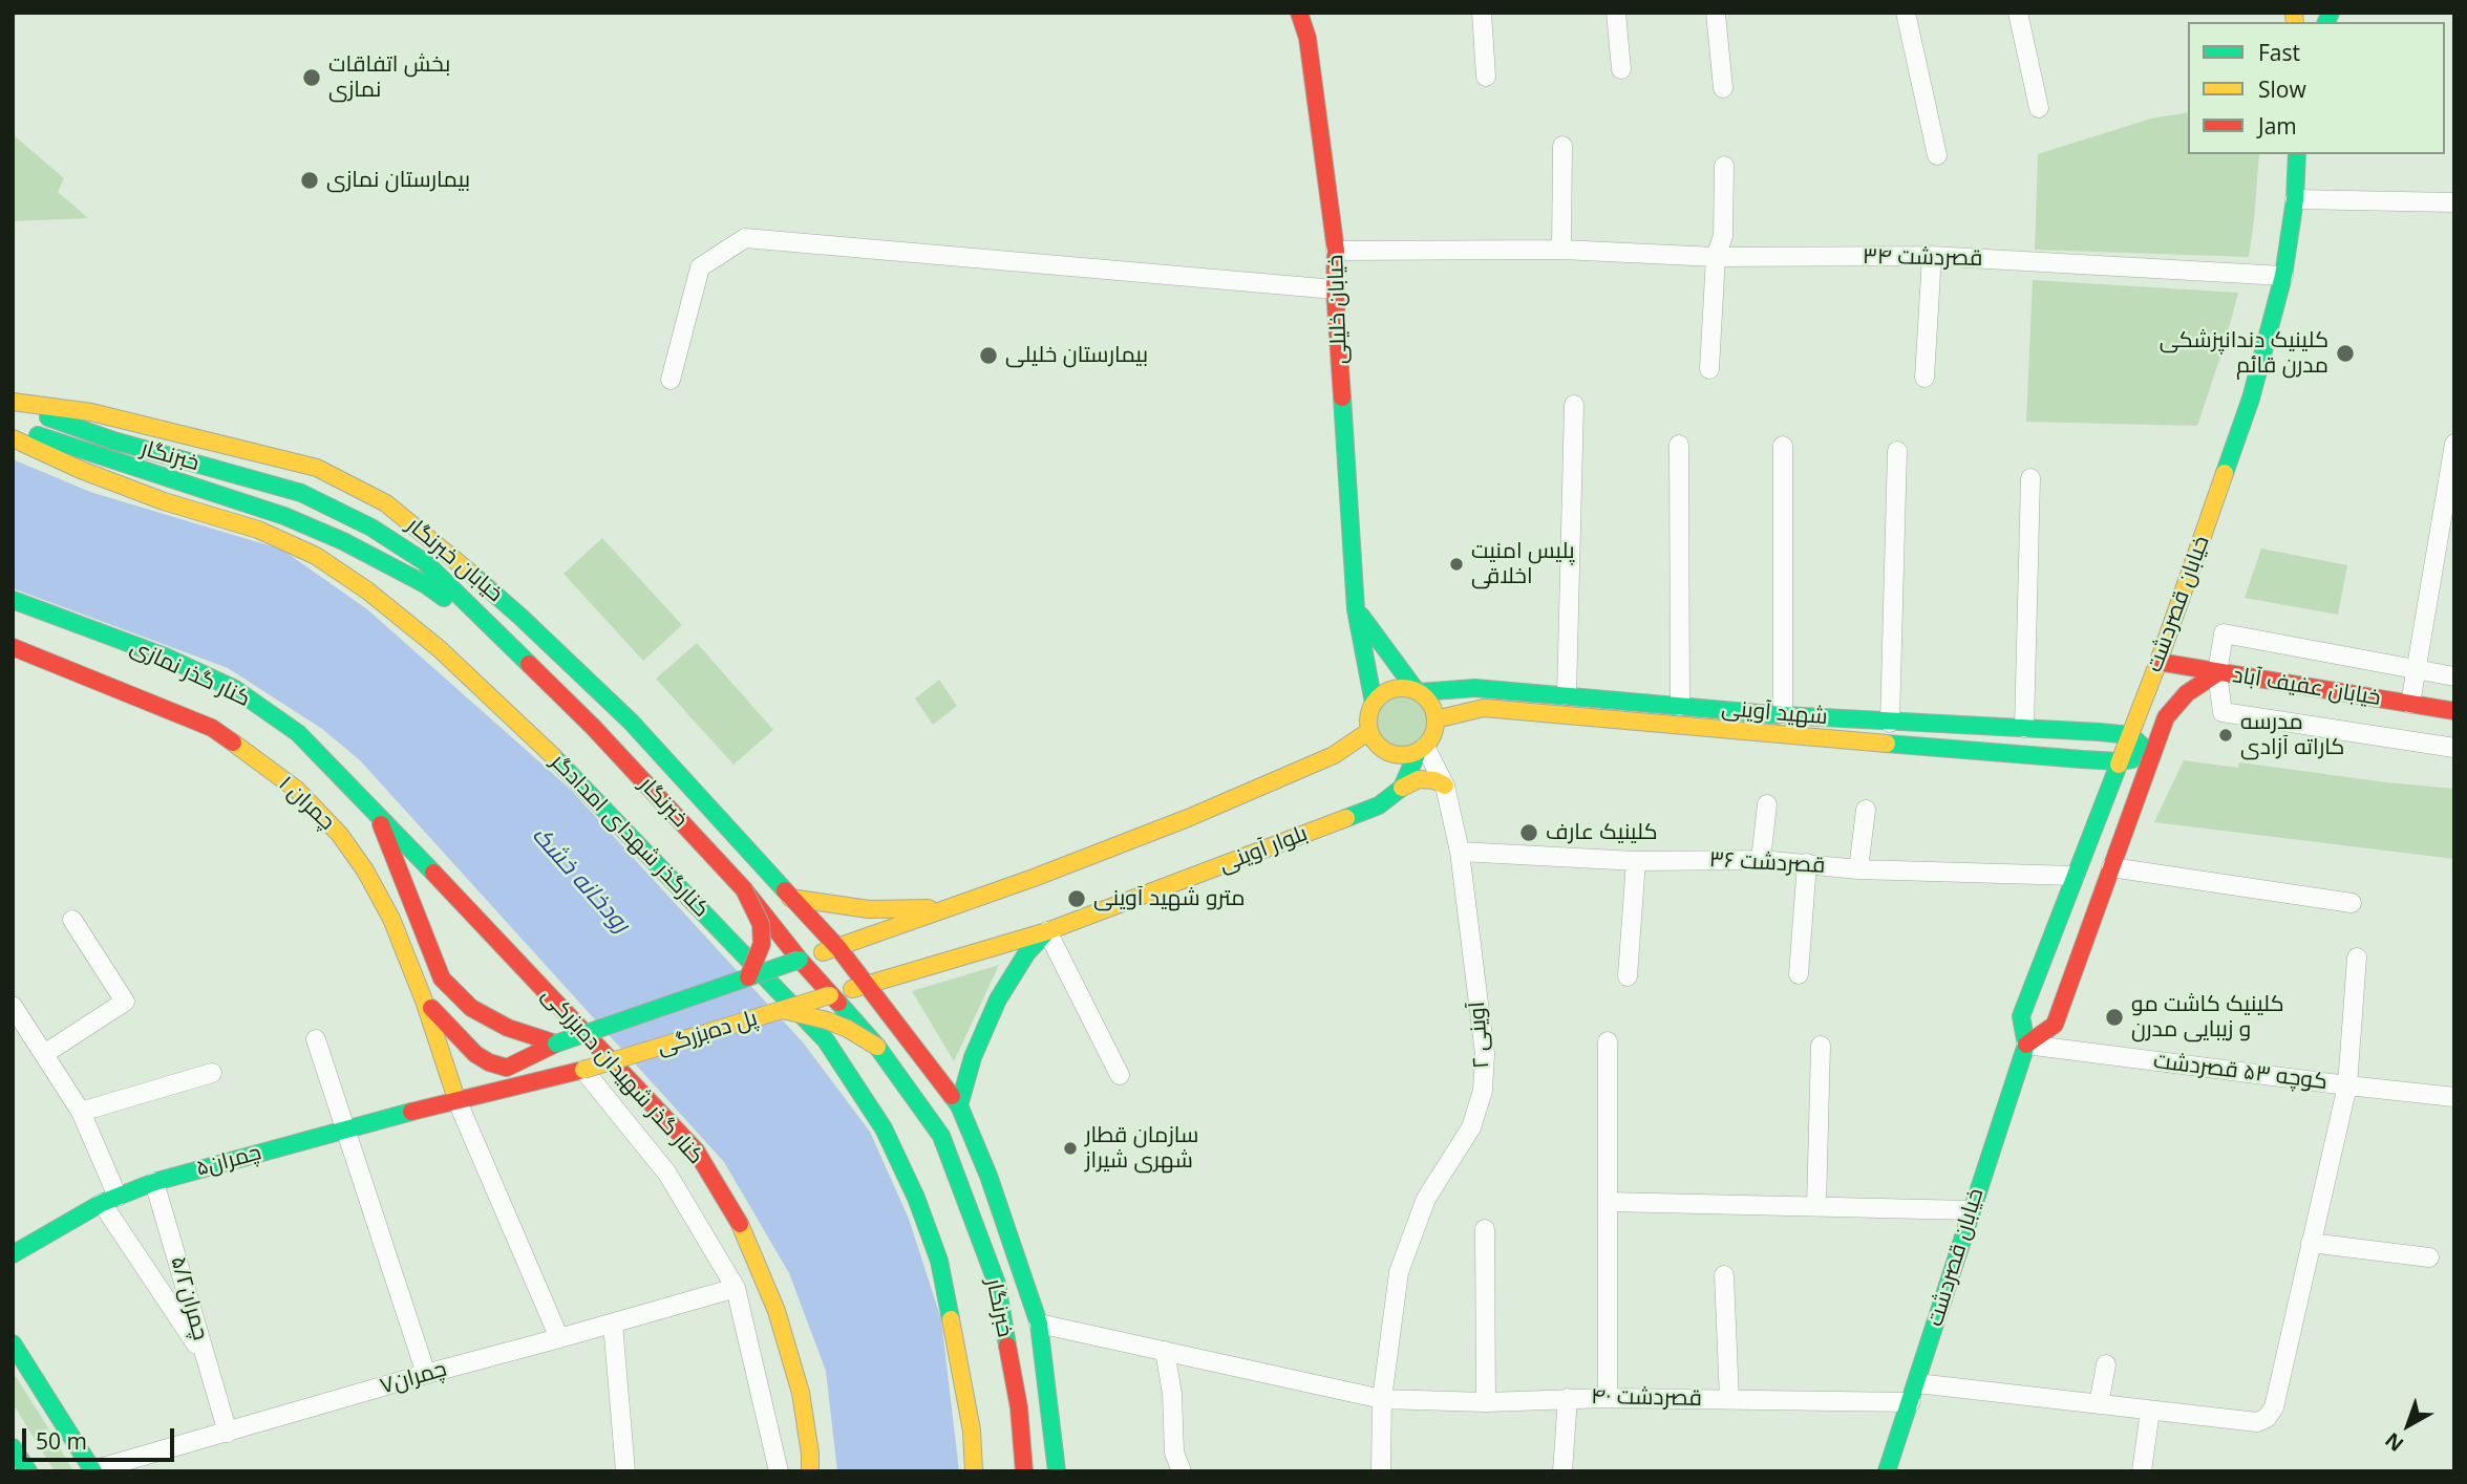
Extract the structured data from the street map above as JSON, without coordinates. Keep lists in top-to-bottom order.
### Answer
{
  "streets": {
    "main road": [
      "خیابان خلیلی",
      "خبرنگار",
      "خیابان خبرنگار",
      "خیابان قصردشت",
      "کنار گذر نمازی",
      "خیابان عفیف آباد",
      "شهید آوینی",
      "چمران ۱",
      "کنارگذر شهدای امدادگر",
      "بلوار آوینی",
      "پل ده‌بزرگی",
      "کنار گذر شهیدان ده‌بزرکی",
      "چمران۵"
    ],
    "street": [
      "قصردشت ۳۴",
      "۳۶ قصردشت",
      "۲ آوینی",
      "کوچه ۵۳ قصردشت",
      "چمران۵/۲",
      "چمران۷",
      "۴۰ قصردشت"
    ]
  },
  "crossings": [
    ["قصردشت ۳۴", "خیابان خلیلی"],
    ["قصردشت ۳۴", "خیابان قصردشت"],
    ["خیابان خلیلی", "شهید آوینی"],
    ["خیابان خلیلی", "۲ آوینی"],
    ["خبرنگار", "خیابان خبرنگار"],
    ["خبرنگار", "بلوار آوینی"],
    ["خبرنگار", "پل ده‌بزرگی"],
    ["خبرنگار", "۴۰ قصردشت"],
    ["خیابان قصردشت", "خیابان عفیف آباد"],
    ["خیابان قصردشت", "شهید آوینی"],
    ["خیابان قصردشت", "۳۶ قصردشت"],
    ["خیابان قصردشت", "کوچه ۵۳ قصردشت"],
    ["خیابان قصردشت", "۴۰ قصردشت"],
    ["کنار گذر نمازی", "کنار گذر شهیدان ده‌بزرکی"],
    ["شهید آوینی", "۲ آوینی"],
    ["چمران ۱", "پل ده‌بزرگی"],
    ["چمران ۱", "چمران۵"],
    ["بلوار آوینی", "پل ده‌بزرگی"],
    ["۳۶ قصردشت", "۲ آوینی"],
    ["پل ده‌بزرگی", "چمران۵"],
    ["۲ آوینی", "۴۰ قصردشت"],
    ["چمران۵", "چمران۵/۲"]
  ],
  "water": ["رودخانه خشک"],
  "places": [
    "بخش اتفاقات نمازی",
    "بیمارستان نمازی",
    "کلینیک دندانپزشکی مدرن قائم",
    "بیمارستان خلیلی",
    "پلیس امنیت اخلاقی",
    "مدرسه کاراته آزادی",
    "کلینیک عارف",
    "مترو شهید آوینی",
    "کلینیک کاشت مو و زیبایی مدرن",
    "سازمان قطار شهری شیراز"
  ],
  "legend": ["Fast", "Slow", "Jam"],
  "scale_bar": "50 m",
  "north": "bottom left"
}
